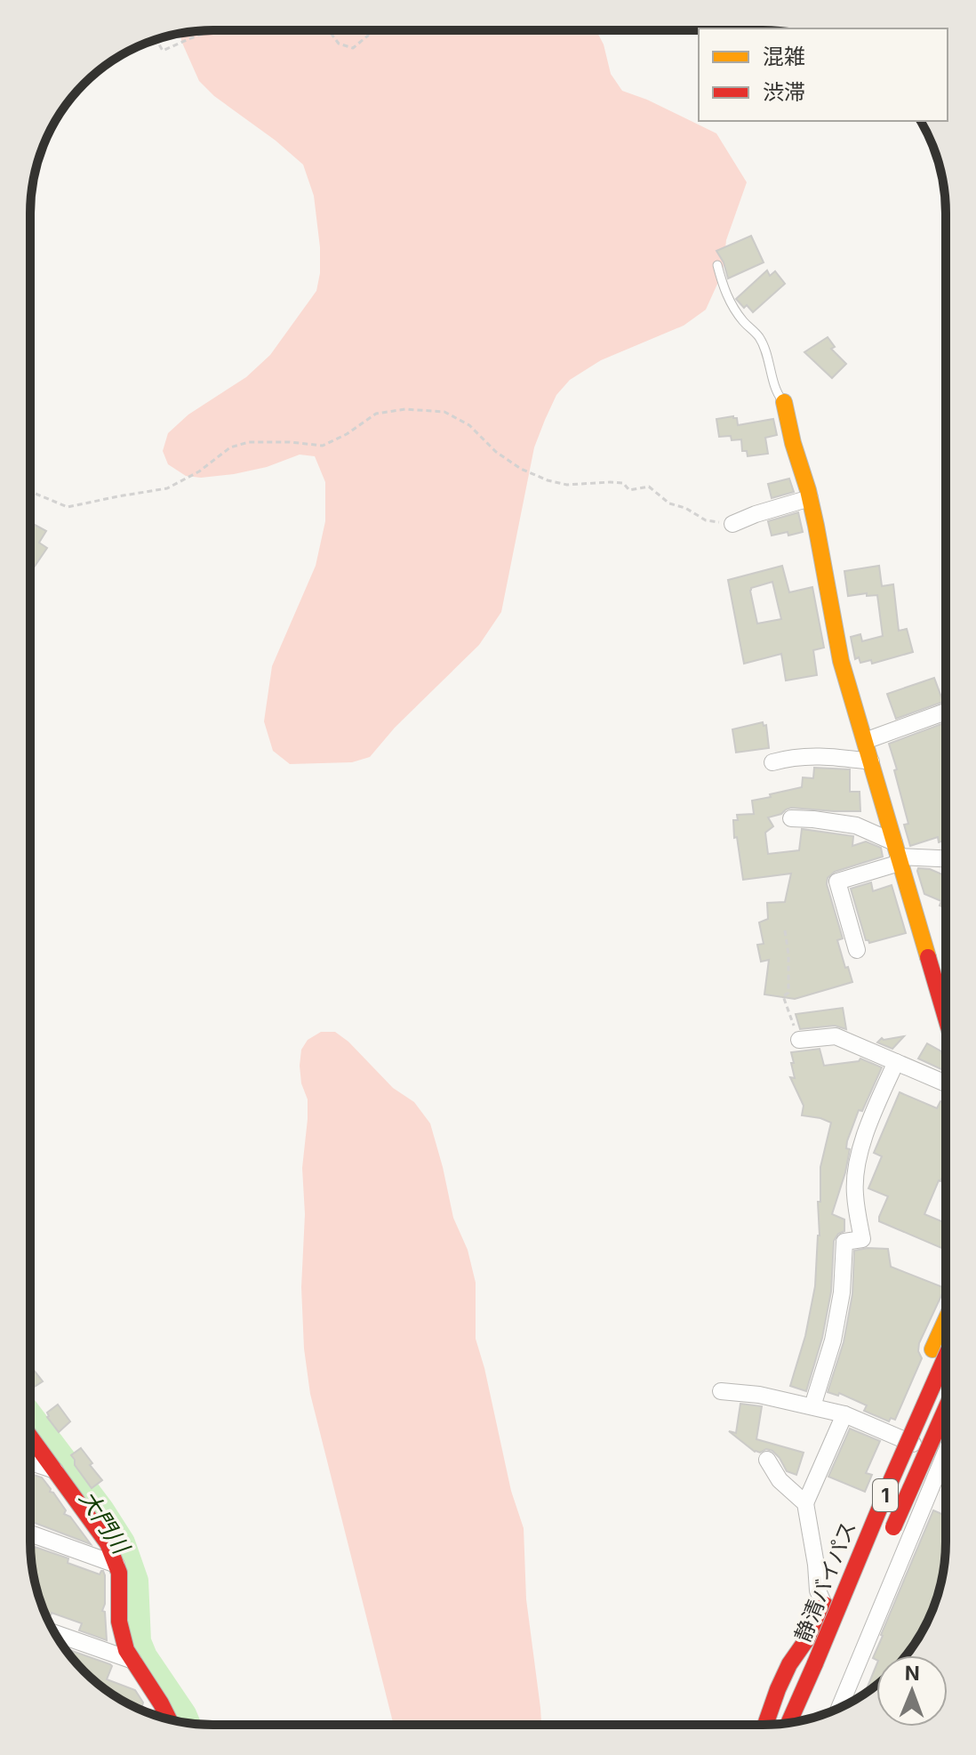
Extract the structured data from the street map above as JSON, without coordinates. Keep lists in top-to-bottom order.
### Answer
{
  "streets": {
    "main road": ["1", "静清バイパス"]
  },
  "water": ["大門川"],
  "legend": ["混雑", "渋滞"],
  "north": "top"
}
